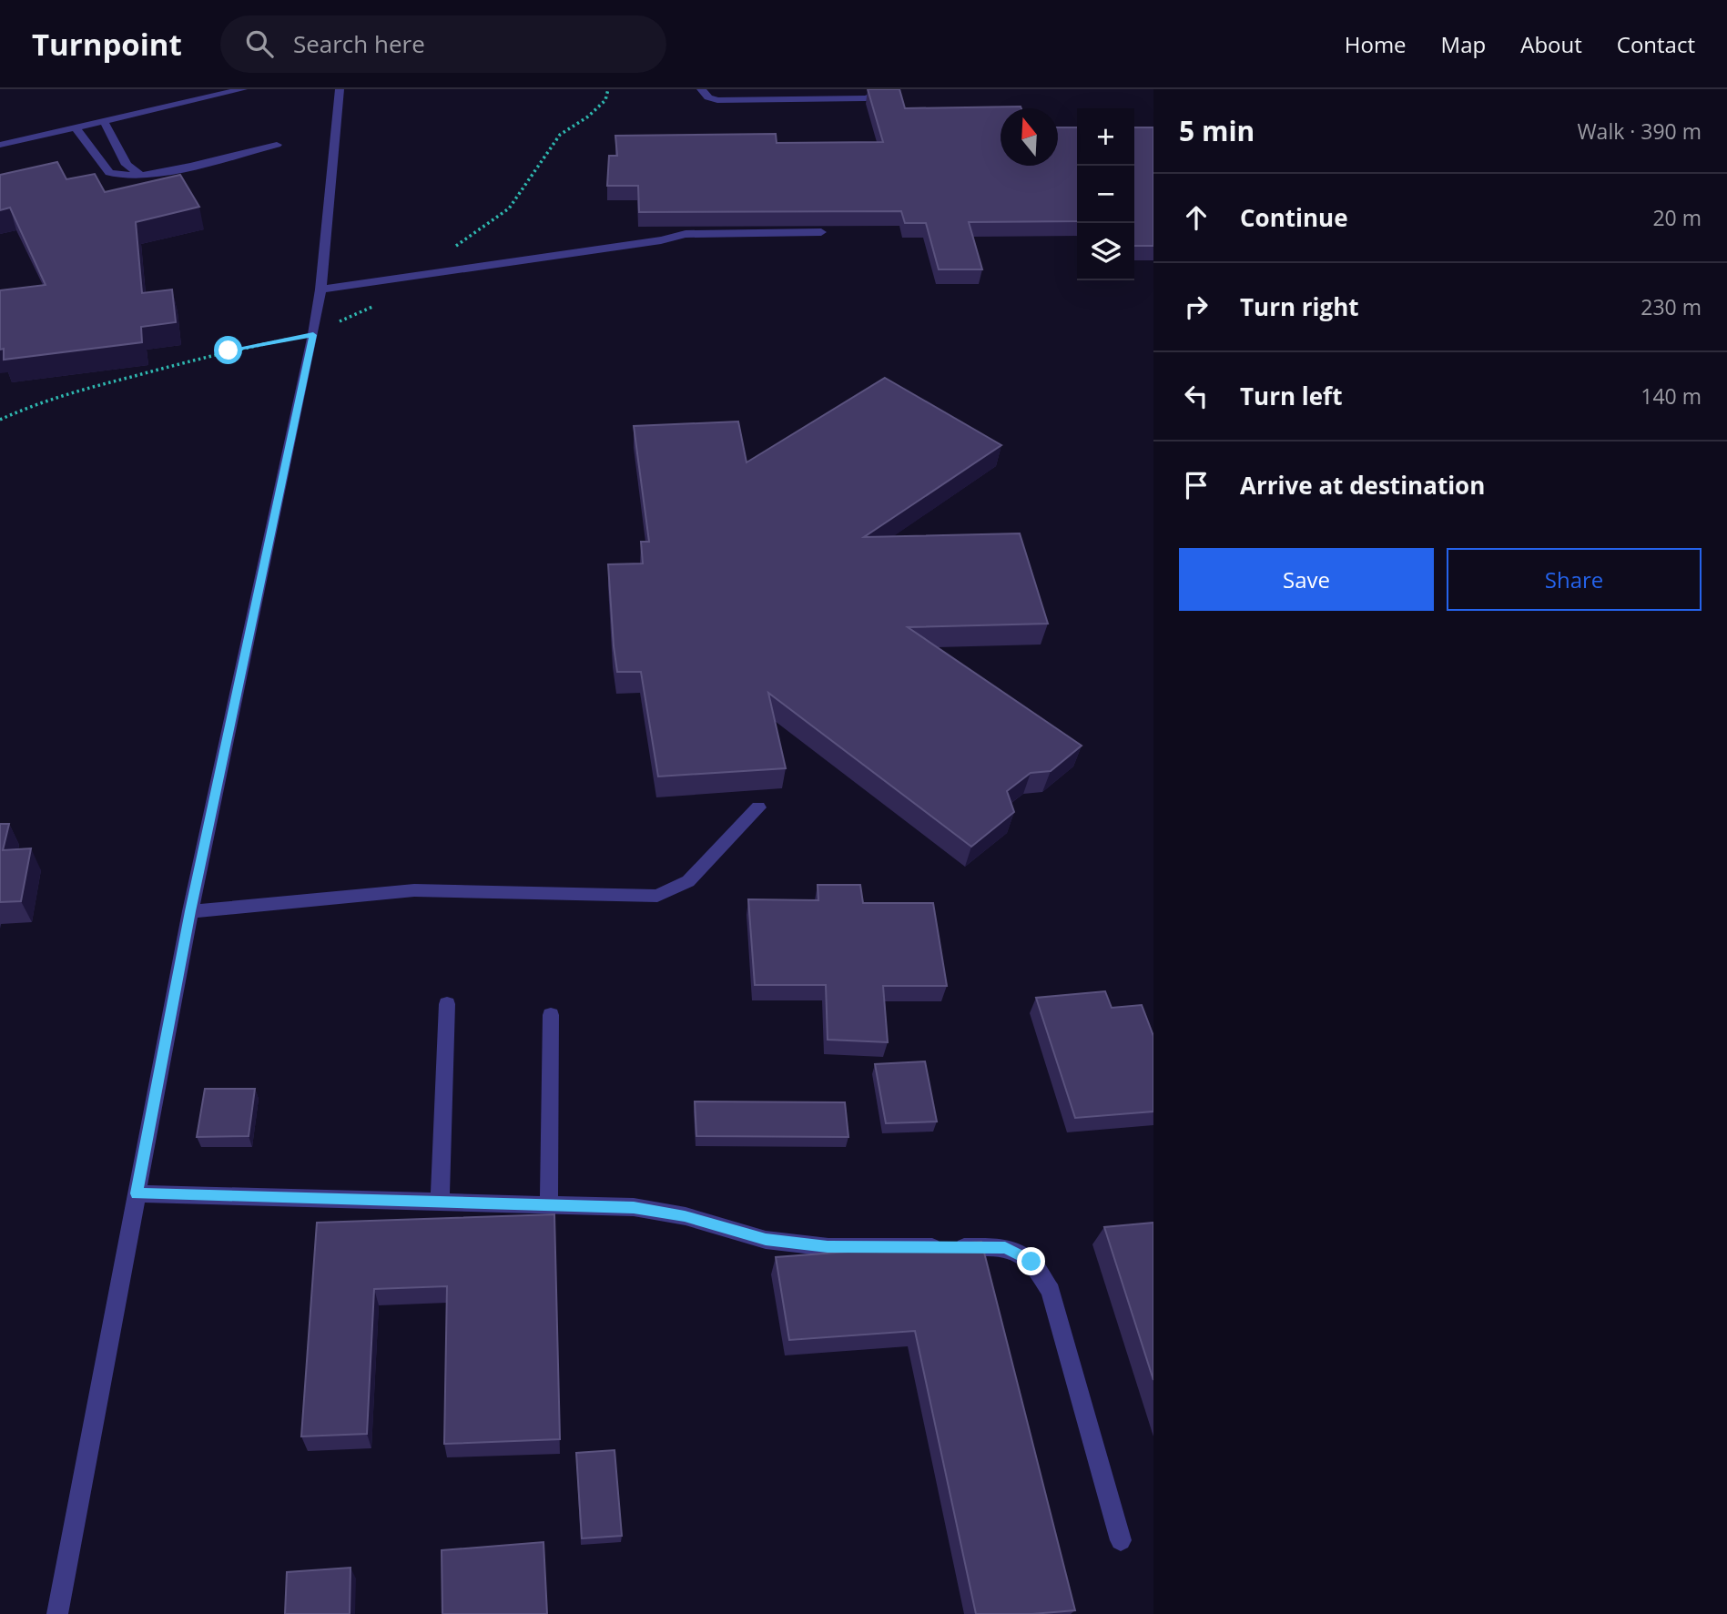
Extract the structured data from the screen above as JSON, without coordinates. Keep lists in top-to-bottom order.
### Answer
{
  "north": "top",
  "page": {
    "header": "Turnpoint",
    "search": "Search here",
    "nav": [
      "Home",
      "Map",
      "About",
      "Contact"
    ],
    "heading": ["5 min", "Walk · 390 m"],
    "map_buttons": ["+", "−"],
    "list": [
      ["Continue", "20 m"],
      ["Turn right", "230 m"],
      ["Turn left", "140 m"],
      "Arrive at destination"
    ],
    "buttons": ["Save", "Share"]
  }
}
